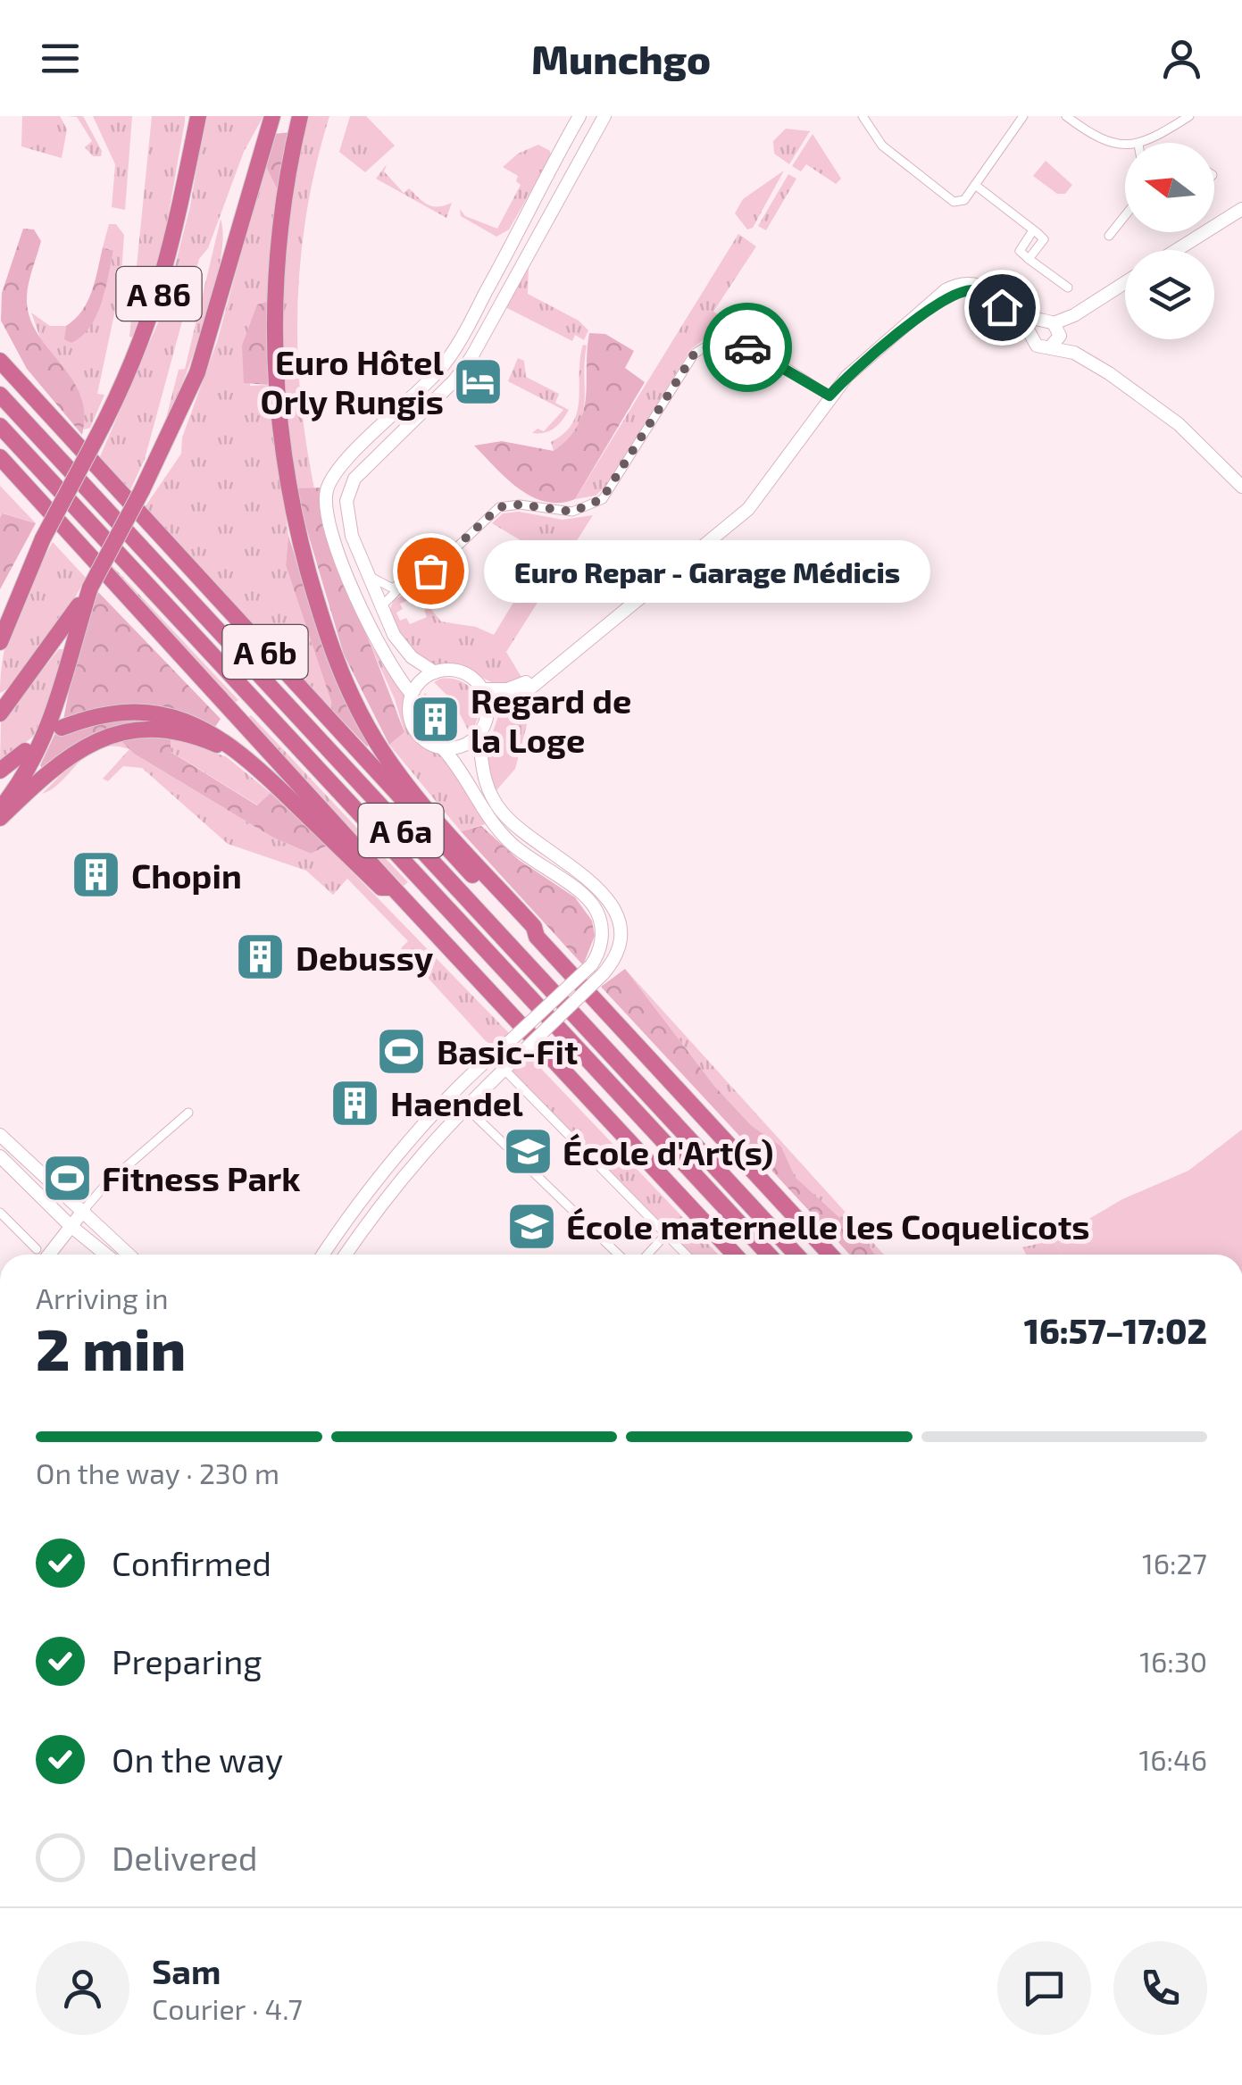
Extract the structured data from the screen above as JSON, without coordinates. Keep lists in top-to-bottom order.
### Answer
{
  "streets": {
    "highway": ["A 86", "A 6b", "A 6a"]
  },
  "places": {
    "hotel": ["Euro Hôtel Orly Rungis"],
    "other": ["Euro Repar - Garage Médicis"],
    "building": [
      "Regard de la Loge",
      "Chopin",
      "Debussy",
      "Haendel"
    ],
    "sports": ["Basic-Fit", "Fitness Park"],
    "school or university": ["École d'Art(s)", "École maternelle les Coquelicots"]
  },
  "north": "left",
  "page": {
    "header": "Munchgo",
    "bubble": "Euro Repar - Garage Médicis",
    "heading": ["2 min", "Arriving in", "16:57–17:02"],
    "panel": ["Sam", "Courier · 4.7"],
    "bar": "On the way · 230 m",
    "list": [
      ["Confirmed", "16:27"],
      ["Preparing", "16:30"],
      ["On the way", "16:46"],
      "Delivered"
    ]
  }
}
